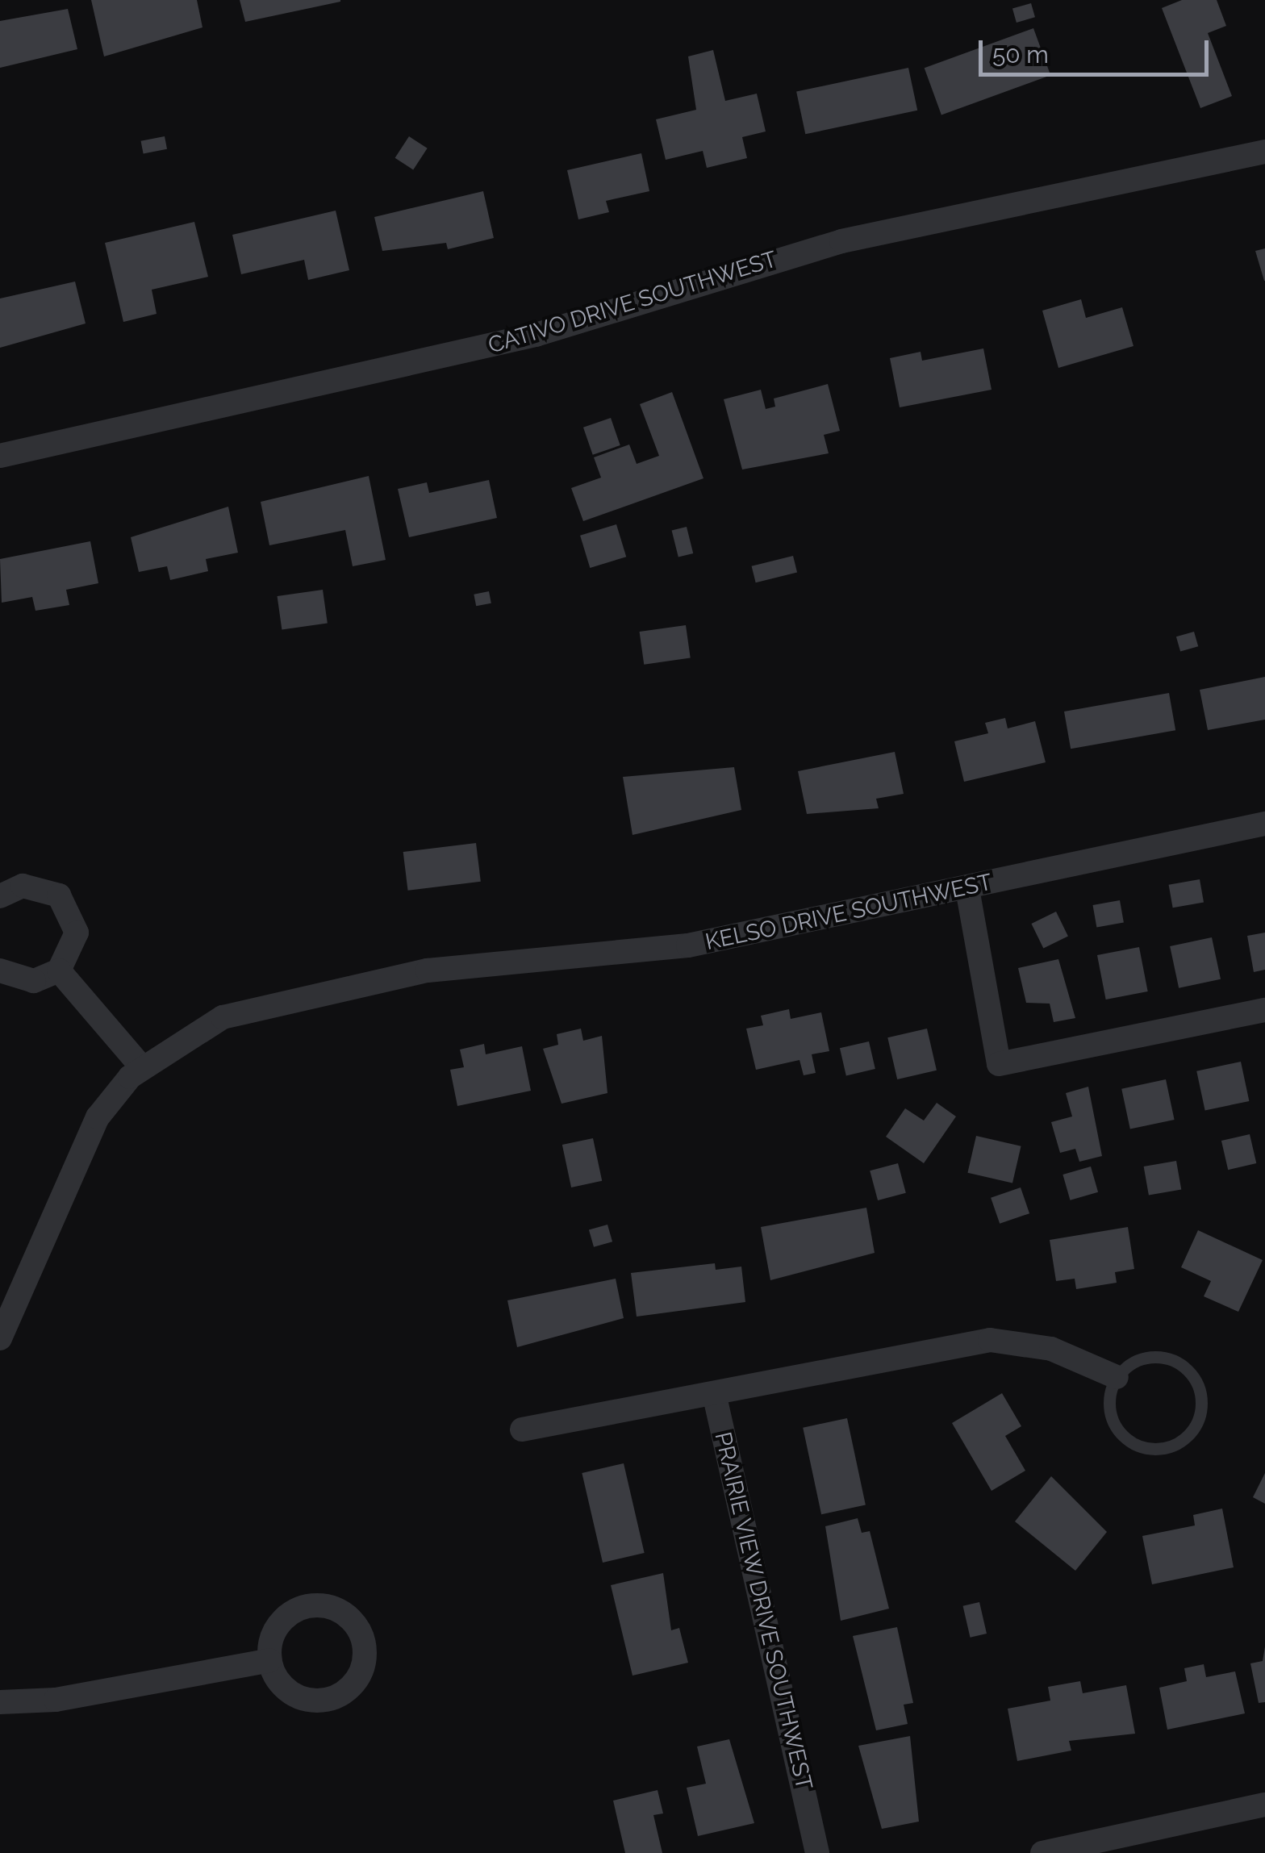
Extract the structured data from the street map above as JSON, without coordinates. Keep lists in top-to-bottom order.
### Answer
{
  "streets": {
    "street": ["CATIVO DRIVE SOUTHWEST", "KELSO DRIVE SOUTHWEST", "PRAIRIE VIEW DRIVE SOUTHWEST"]
  },
  "scale_bar": "50 m"
}
